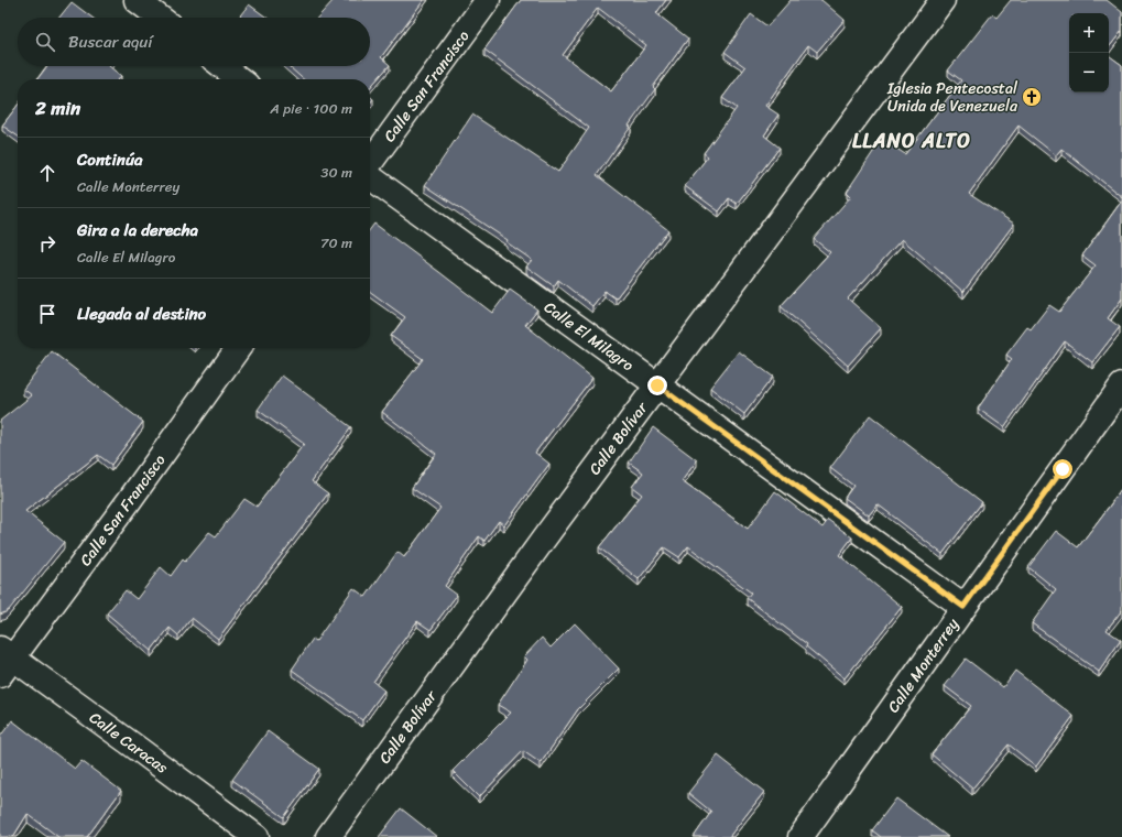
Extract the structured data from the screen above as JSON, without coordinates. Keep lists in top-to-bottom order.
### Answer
{
  "streets": {
    "street": [
      "Calle San Francisco",
      "Calle El Milagro",
      "Calle Bolívar",
      "Calle Monterrey",
      "Calle Caracas"
    ]
  },
  "crossings": [
    ["Calle San Francisco", "Calle Caracas"],
    ["Calle El Milagro", "Calle Bolívar"],
    ["Calle El Milagro", "Calle Monterrey"]
  ],
  "districts": ["LLANO ALTO"],
  "places": {
    "church": ["Iglesia Pentecostal Unida de Venezuela"]
  },
  "page": {
    "map_buttons": ["+", "−"],
    "search": "Buscar aquí",
    "heading": ["2 min", "A pie · 100 m"],
    "list": [
      ["Continúa", "Calle Monterrey", "30 m"],
      ["Gira a la derecha", "Calle El Milagro", "70 m"],
      "Llegada al destino"
    ]
  }
}
